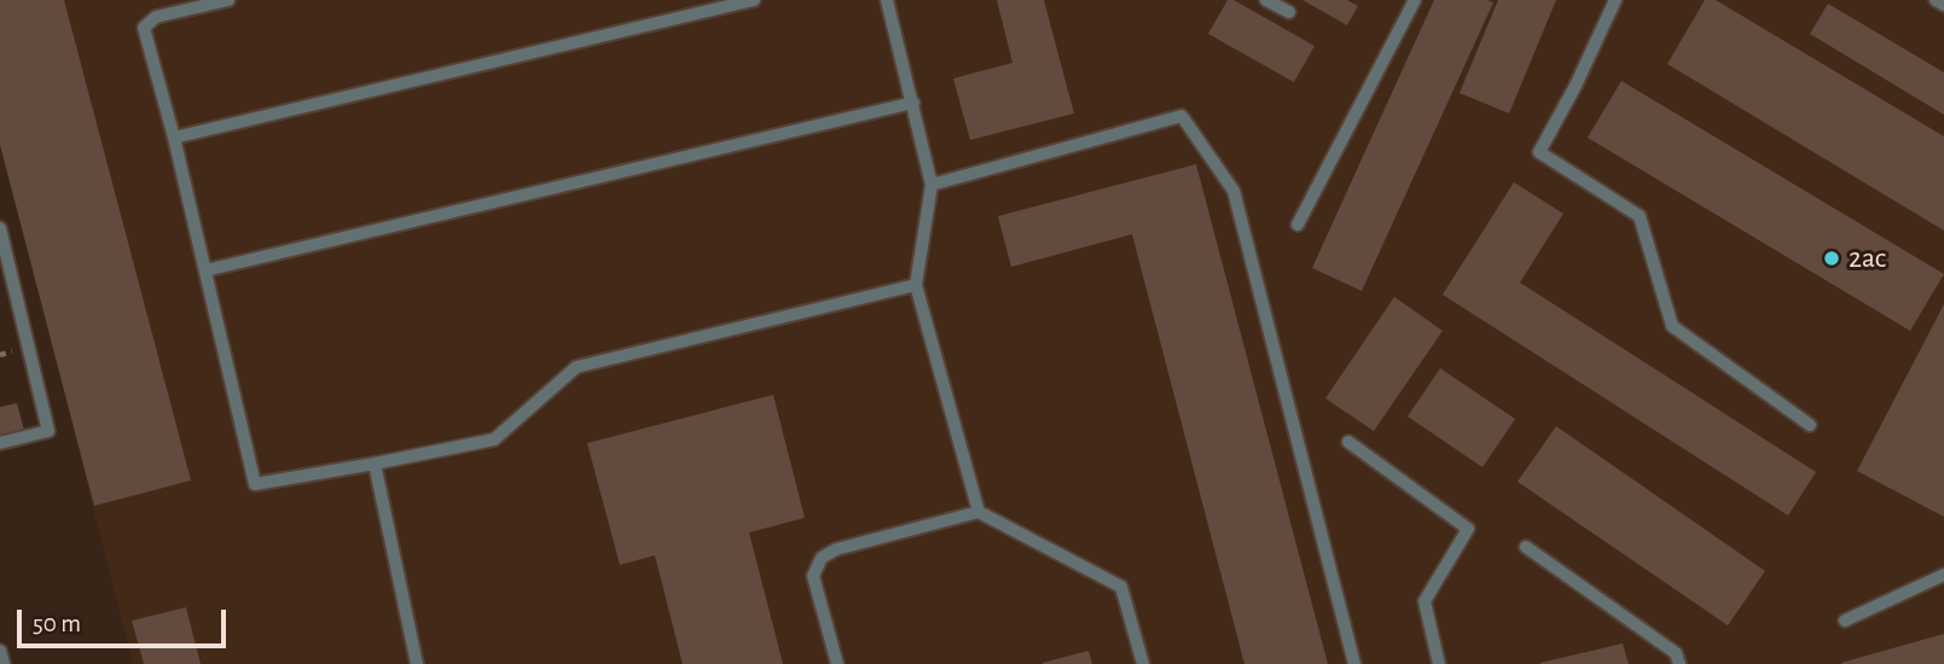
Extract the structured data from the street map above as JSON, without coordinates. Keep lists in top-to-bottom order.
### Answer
{
  "places": ["2ас"],
  "scale_bar": "50 m"
}
